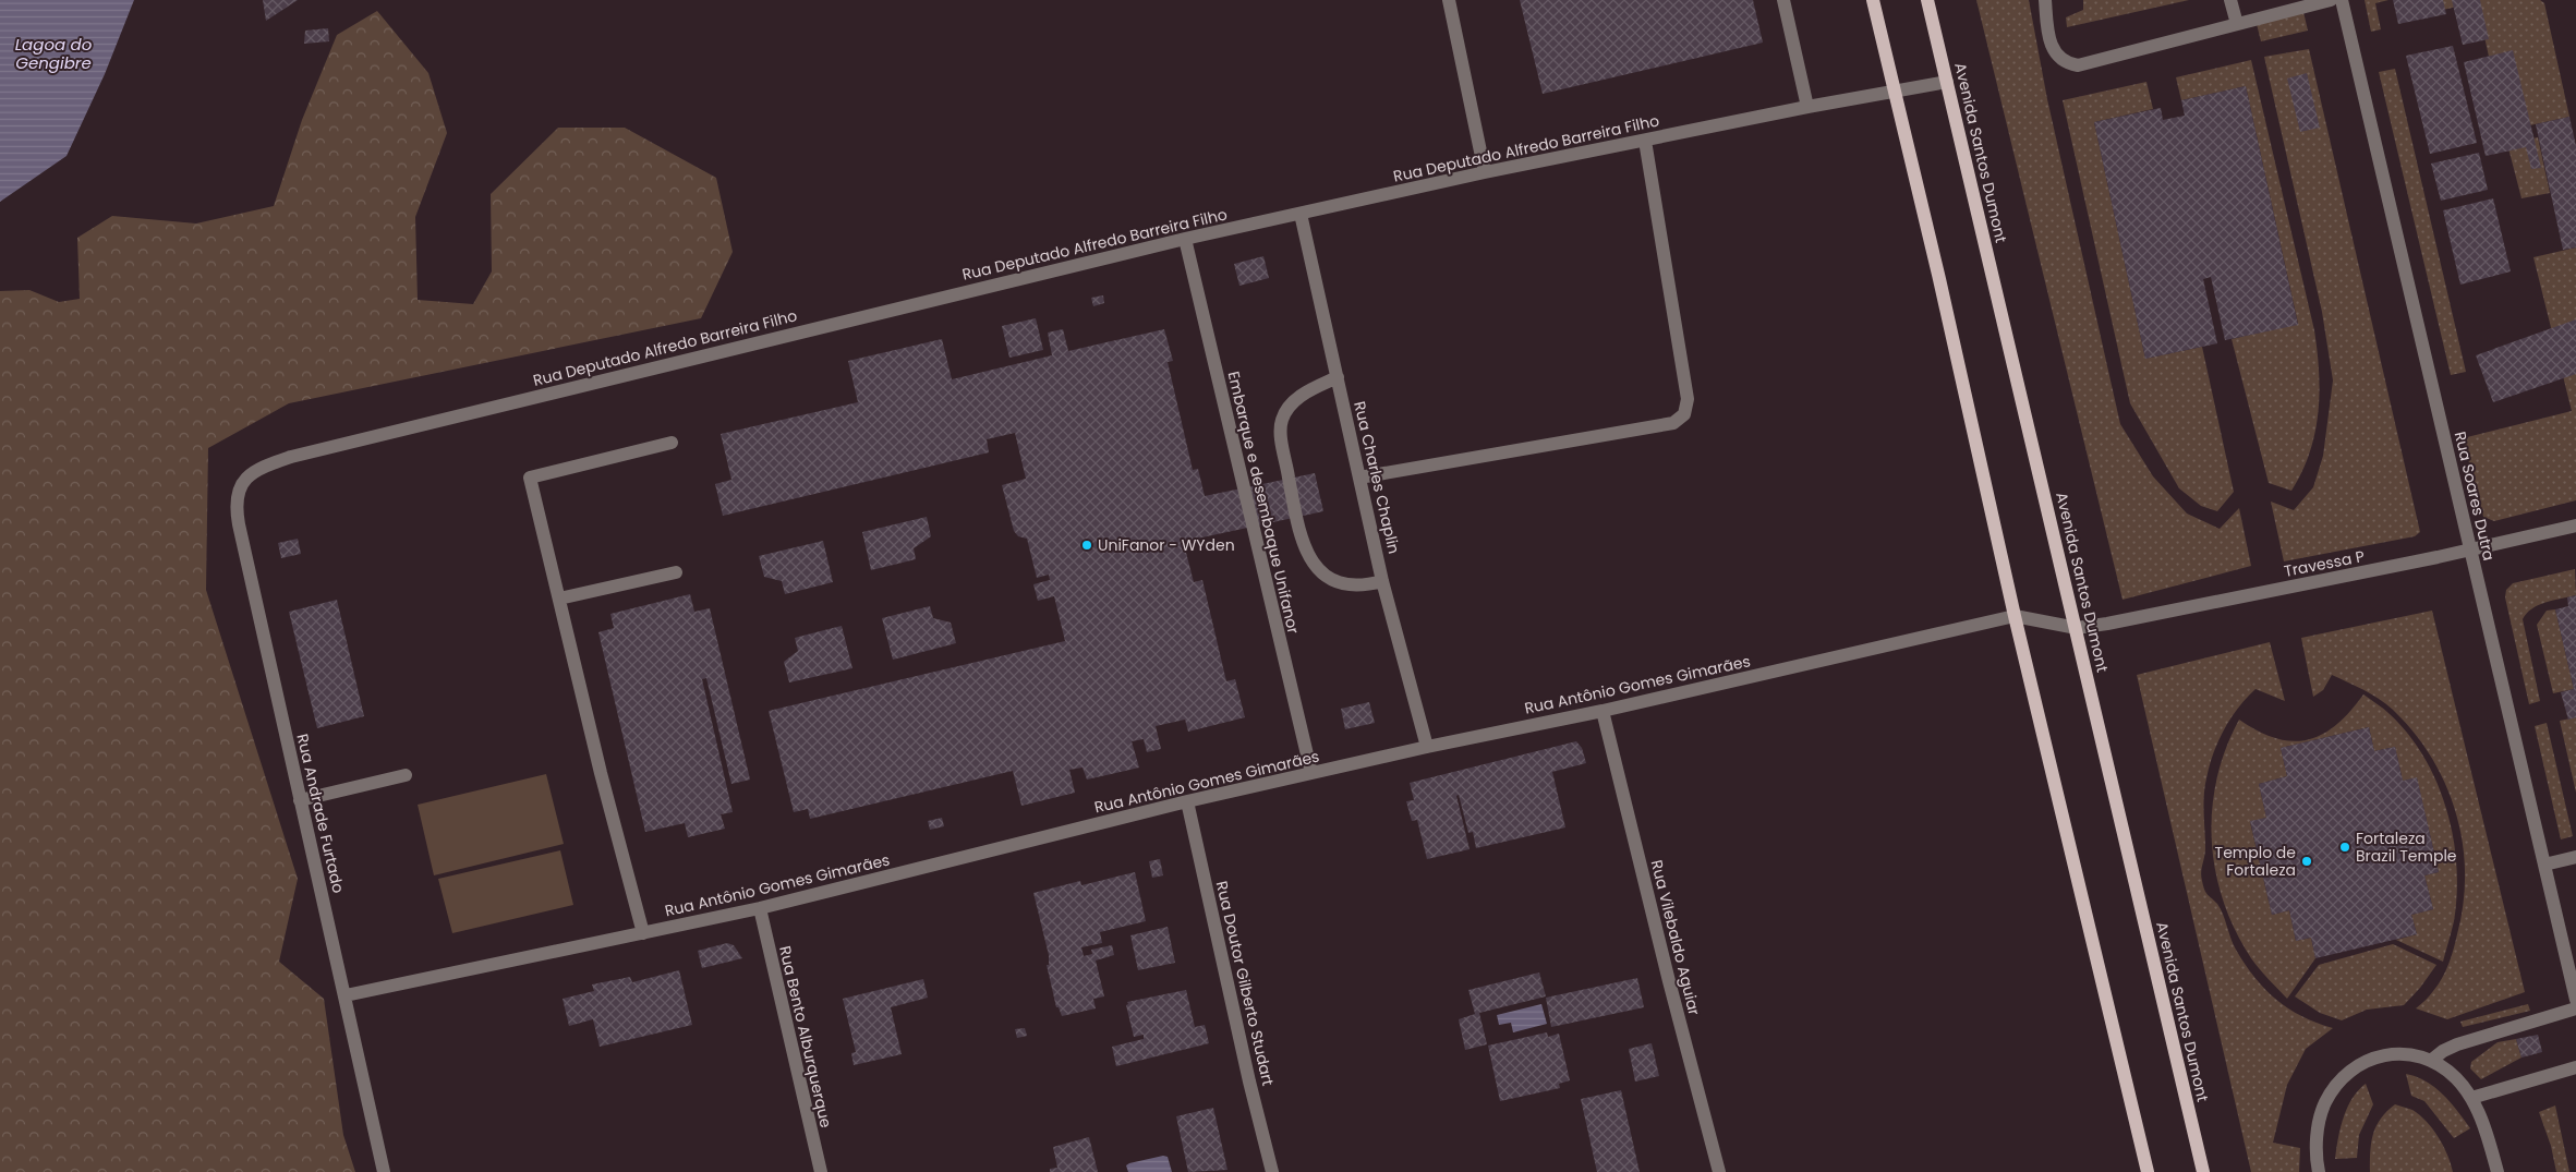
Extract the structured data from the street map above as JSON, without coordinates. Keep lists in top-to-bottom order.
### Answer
{
  "streets": {
    "main road": ["Avenida Santos Dumont"],
    "street": [
      "Rua Deputado Alfredo Barreira Filho",
      "Rua Charles Chaplin",
      "Rua Soares Dutra",
      "Embarque e desembaque Unifanor",
      "Travessa P",
      "Rua Antônio Gomes Gimarães",
      "Rua Andrade Furtado",
      "Rua Vilebaldo Aguiar",
      "Rua Doutor Gilberto Studart",
      "Rua Bento Alburquerque"
    ]
  },
  "crossings": [
    ["Rua Deputado Alfredo Barreira Filho", "Avenida Santos Dumont"],
    ["Rua Deputado Alfredo Barreira Filho", "Rua Charles Chaplin"],
    ["Rua Deputado Alfredo Barreira Filho", "Embarque e desembaque Unifanor"],
    ["Rua Deputado Alfredo Barreira Filho", "Rua Andrade Furtado"],
    ["Avenida Santos Dumont", "Travessa P"],
    ["Avenida Santos Dumont", "Rua Antônio Gomes Gimarães"],
    ["Rua Charles Chaplin", "Rua Antônio Gomes Gimarães"],
    ["Rua Soares Dutra", "Travessa P"],
    ["Embarque e desembaque Unifanor", "Rua Antônio Gomes Gimarães"],
    ["Travessa P", "Rua Antônio Gomes Gimarães"],
    ["Rua Antônio Gomes Gimarães", "Rua Andrade Furtado"],
    ["Rua Antônio Gomes Gimarães", "Rua Vilebaldo Aguiar"],
    ["Rua Antônio Gomes Gimarães", "Rua Doutor Gilberto Studart"],
    ["Rua Antônio Gomes Gimarães", "Rua Bento Alburquerque"]
  ],
  "water": ["Lagoa do Gengibre"],
  "places": ["UniFanor - WYden", "Fortaleza Brazil Temple", "Templo de Fortaleza"]
}
